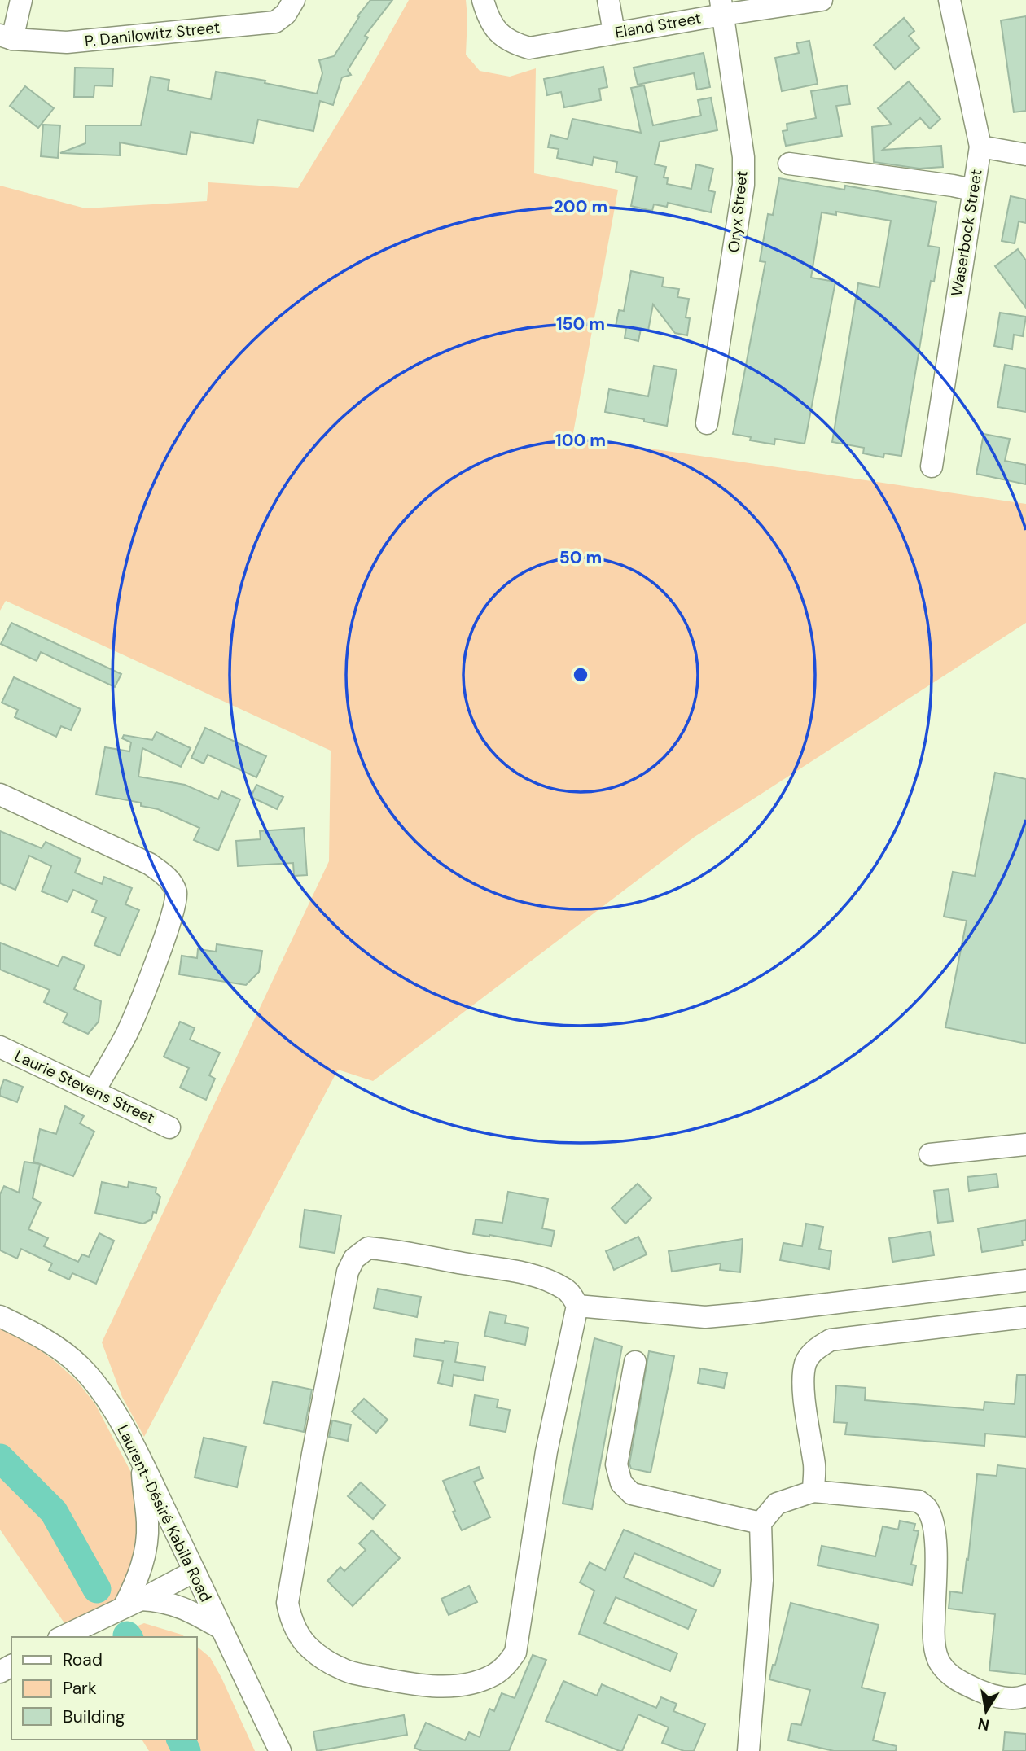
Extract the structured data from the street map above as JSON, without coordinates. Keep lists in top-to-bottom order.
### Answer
{
  "streets": {
    "street": [
      "Eland Street",
      "P. Danilowitz Street",
      "Oryx Street",
      "Waserbock Street",
      "Laurie Stevens Street",
      "Laurent-Désiré Kabila Road"
    ]
  },
  "crossings": [
    ["Eland Street", "Oryx Street"]
  ],
  "legend": ["Road", "Park", "Building"],
  "north": "bottom",
  "rings": [
    "200 m",
    "150 m",
    "100 m",
    "50 m"
  ]
}
